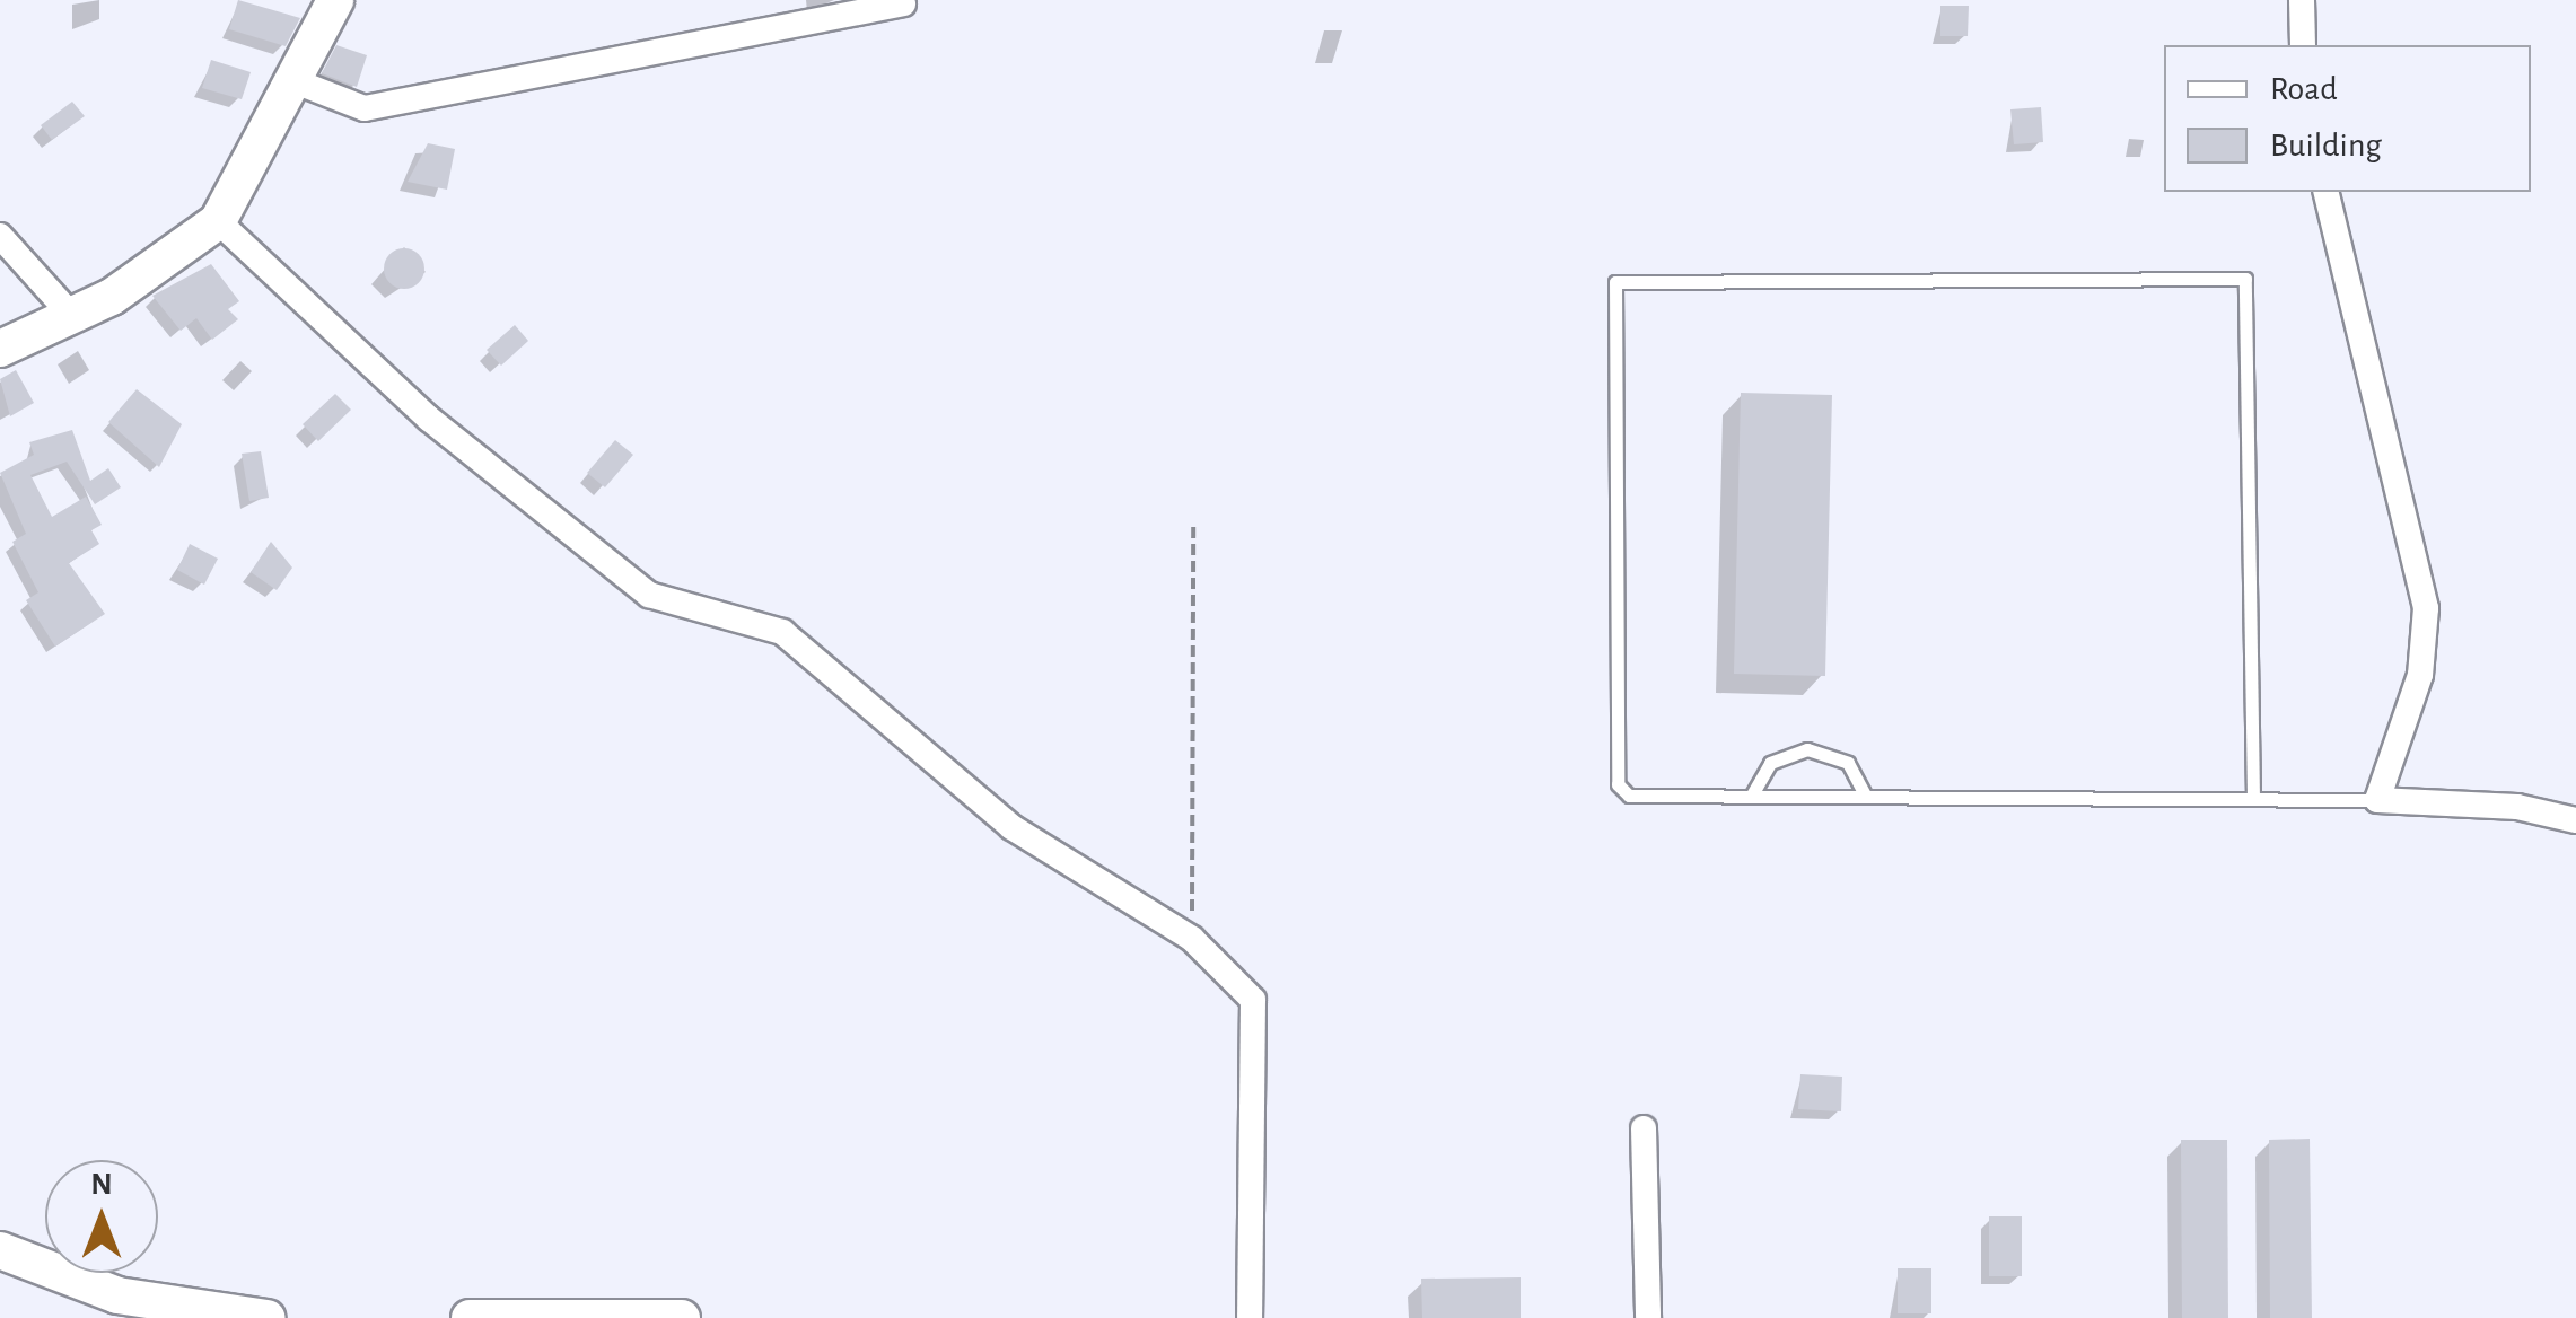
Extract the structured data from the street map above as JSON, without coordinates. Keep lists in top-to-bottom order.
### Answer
{
  "legend": ["Road", "Building"],
  "north": "top"
}
